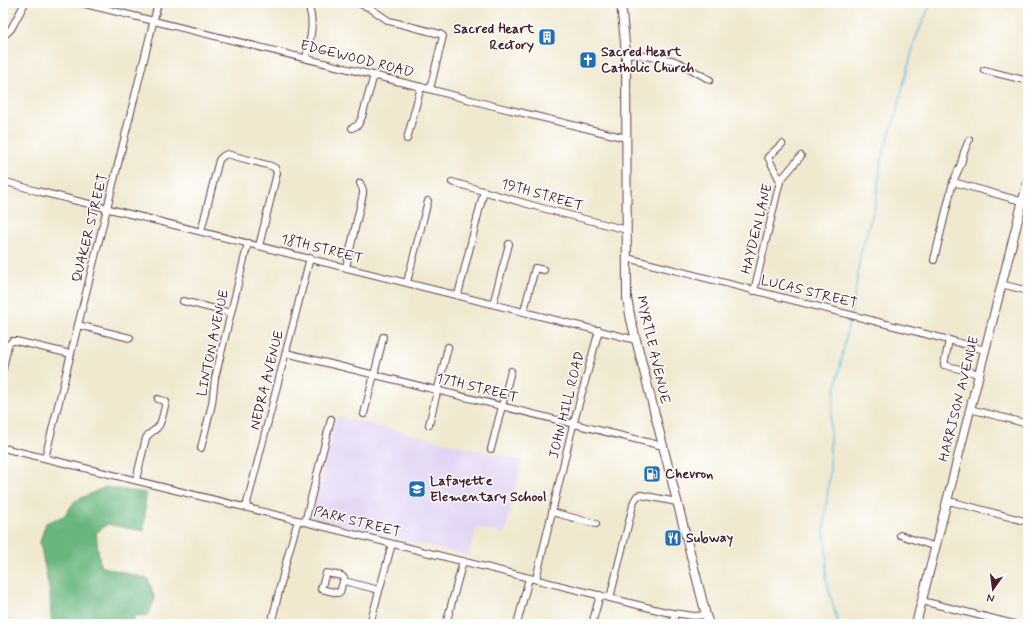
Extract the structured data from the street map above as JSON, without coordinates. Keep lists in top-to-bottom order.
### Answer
{
  "streets": {
    "main road": ["MYRTLE AVENUE", "HARRISON AVENUE"],
    "street": [
      "EDGEWOOD ROAD",
      "19TH STREET",
      "QUAKER STREET",
      "HAYDEN LANE",
      "18TH STREET",
      "LUCAS STREET",
      "LINTON AVENUE",
      "NEDRA AVENUE",
      "17TH STREET",
      "JOHN HILL ROAD",
      "PARK STREET"
    ]
  },
  "crossings": [
    ["EDGEWOOD ROAD", "QUAKER STREET"],
    ["EDGEWOOD ROAD", "MYRTLE AVENUE"],
    ["19TH STREET", "MYRTLE AVENUE"],
    ["QUAKER STREET", "18TH STREET"],
    ["QUAKER STREET", "PARK STREET"],
    ["HAYDEN LANE", "LUCAS STREET"],
    ["18TH STREET", "LINTON AVENUE"],
    ["18TH STREET", "MYRTLE AVENUE"],
    ["18TH STREET", "NEDRA AVENUE"],
    ["18TH STREET", "JOHN HILL ROAD"],
    ["LUCAS STREET", "MYRTLE AVENUE"],
    ["LUCAS STREET", "HARRISON AVENUE"],
    ["MYRTLE AVENUE", "17TH STREET"],
    ["MYRTLE AVENUE", "PARK STREET"],
    ["NEDRA AVENUE", "17TH STREET"],
    ["NEDRA AVENUE", "PARK STREET"],
    ["17TH STREET", "JOHN HILL ROAD"],
    ["JOHN HILL ROAD", "PARK STREET"]
  ],
  "places": {
    "building": ["Sacred Heart Rectory"],
    "church": ["Sacred Heart Catholic Church"],
    "fuel station": ["Chevron"],
    "school or university": ["Lafayette Elementary School"],
    "restaurant": ["Subway"]
  },
  "north": "bottom"
}
